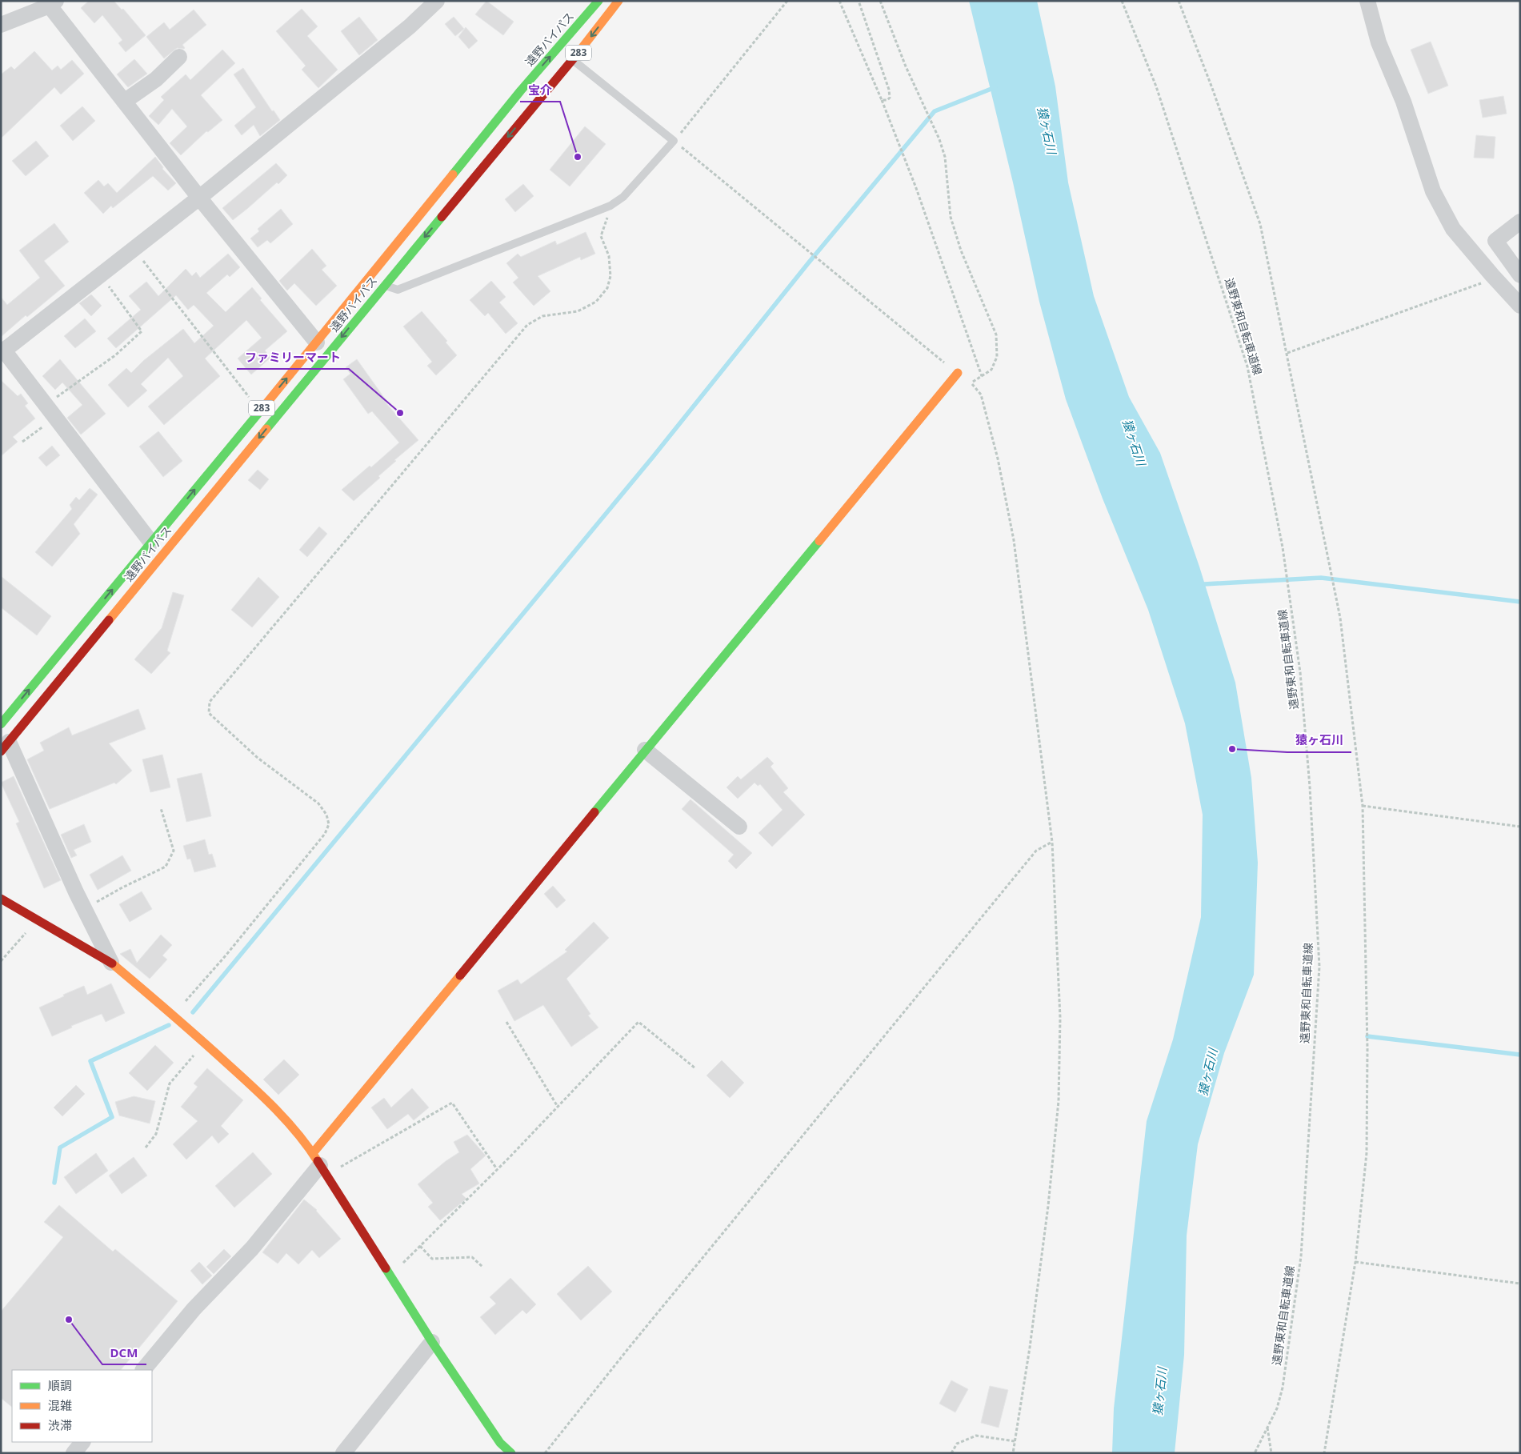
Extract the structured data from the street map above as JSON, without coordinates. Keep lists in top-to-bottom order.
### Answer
{
  "streets": {
    "main road": ["遠野バイパス", "283"],
    "path": ["遠野東和自転車道線"]
  },
  "water": ["猿ヶ石川"],
  "places": [
    "宝介",
    "ファミリーマート",
    "猿ヶ石川",
    "DCM"
  ],
  "legend": ["順調", "混雑", "渋滞"]
}
